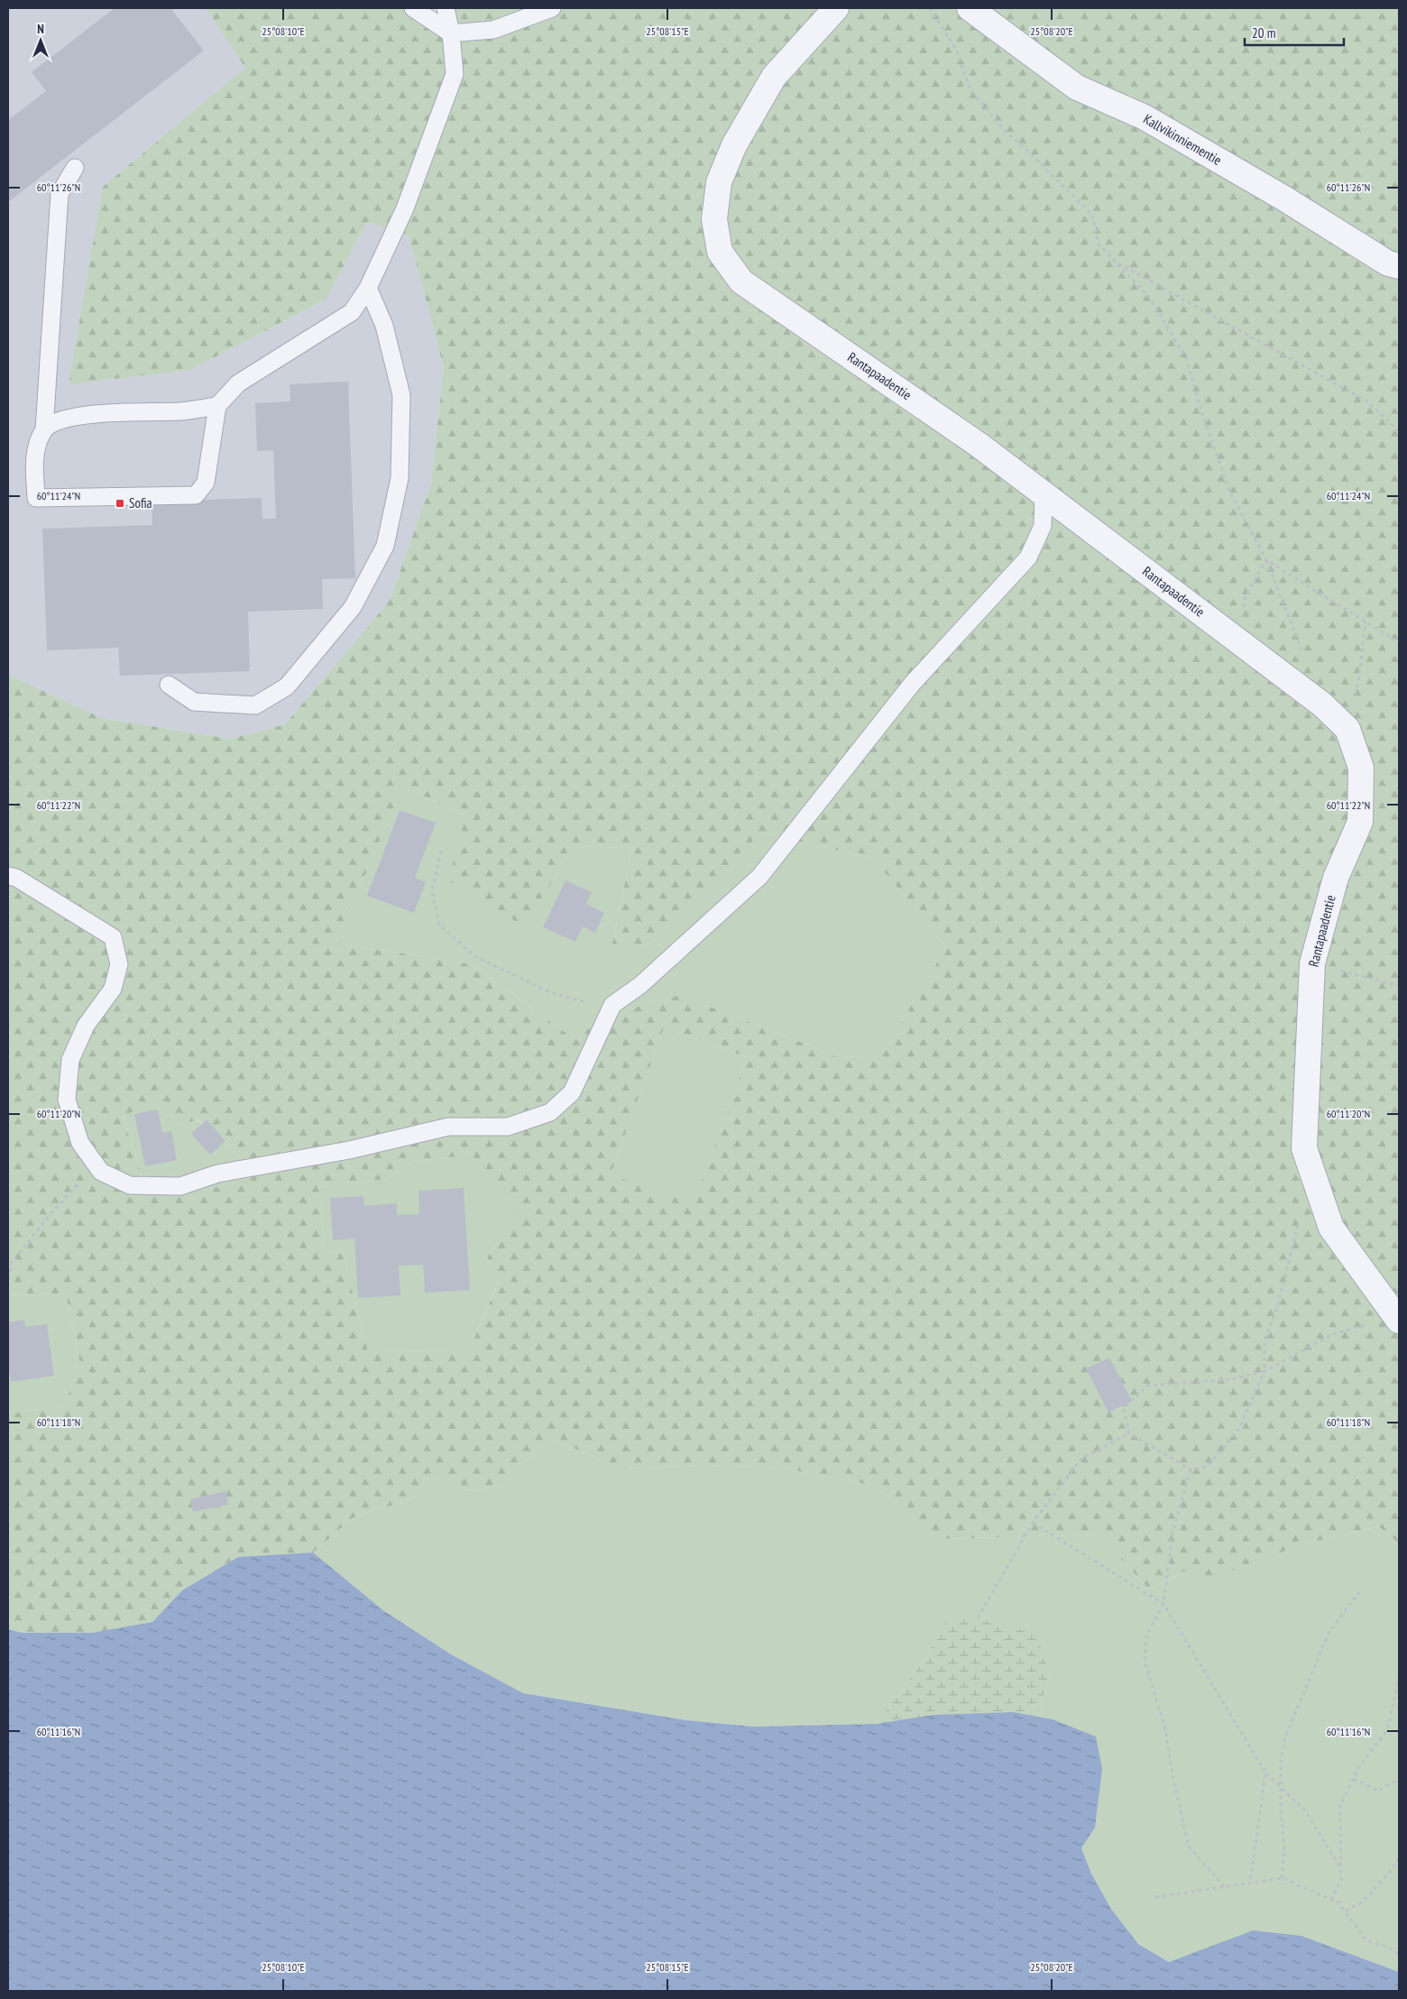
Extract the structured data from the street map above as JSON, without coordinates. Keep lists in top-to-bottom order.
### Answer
{
  "streets": {
    "street": ["Kallvikinniementie", "Rantapaadentie"]
  },
  "places": {
    "transit": ["Sofia"]
  },
  "scale_bar": "20 m",
  "north": "top",
  "coordinates": [
    "25°08'10\"E",
    "25°08'15\"E",
    "25°08'20\"E",
    "60°11'26\"N",
    "60°11'24\"N",
    "60°11'22\"N",
    "60°11'20\"N",
    "60°11'18\"N",
    "60°11'16\"N"
  ]
}
